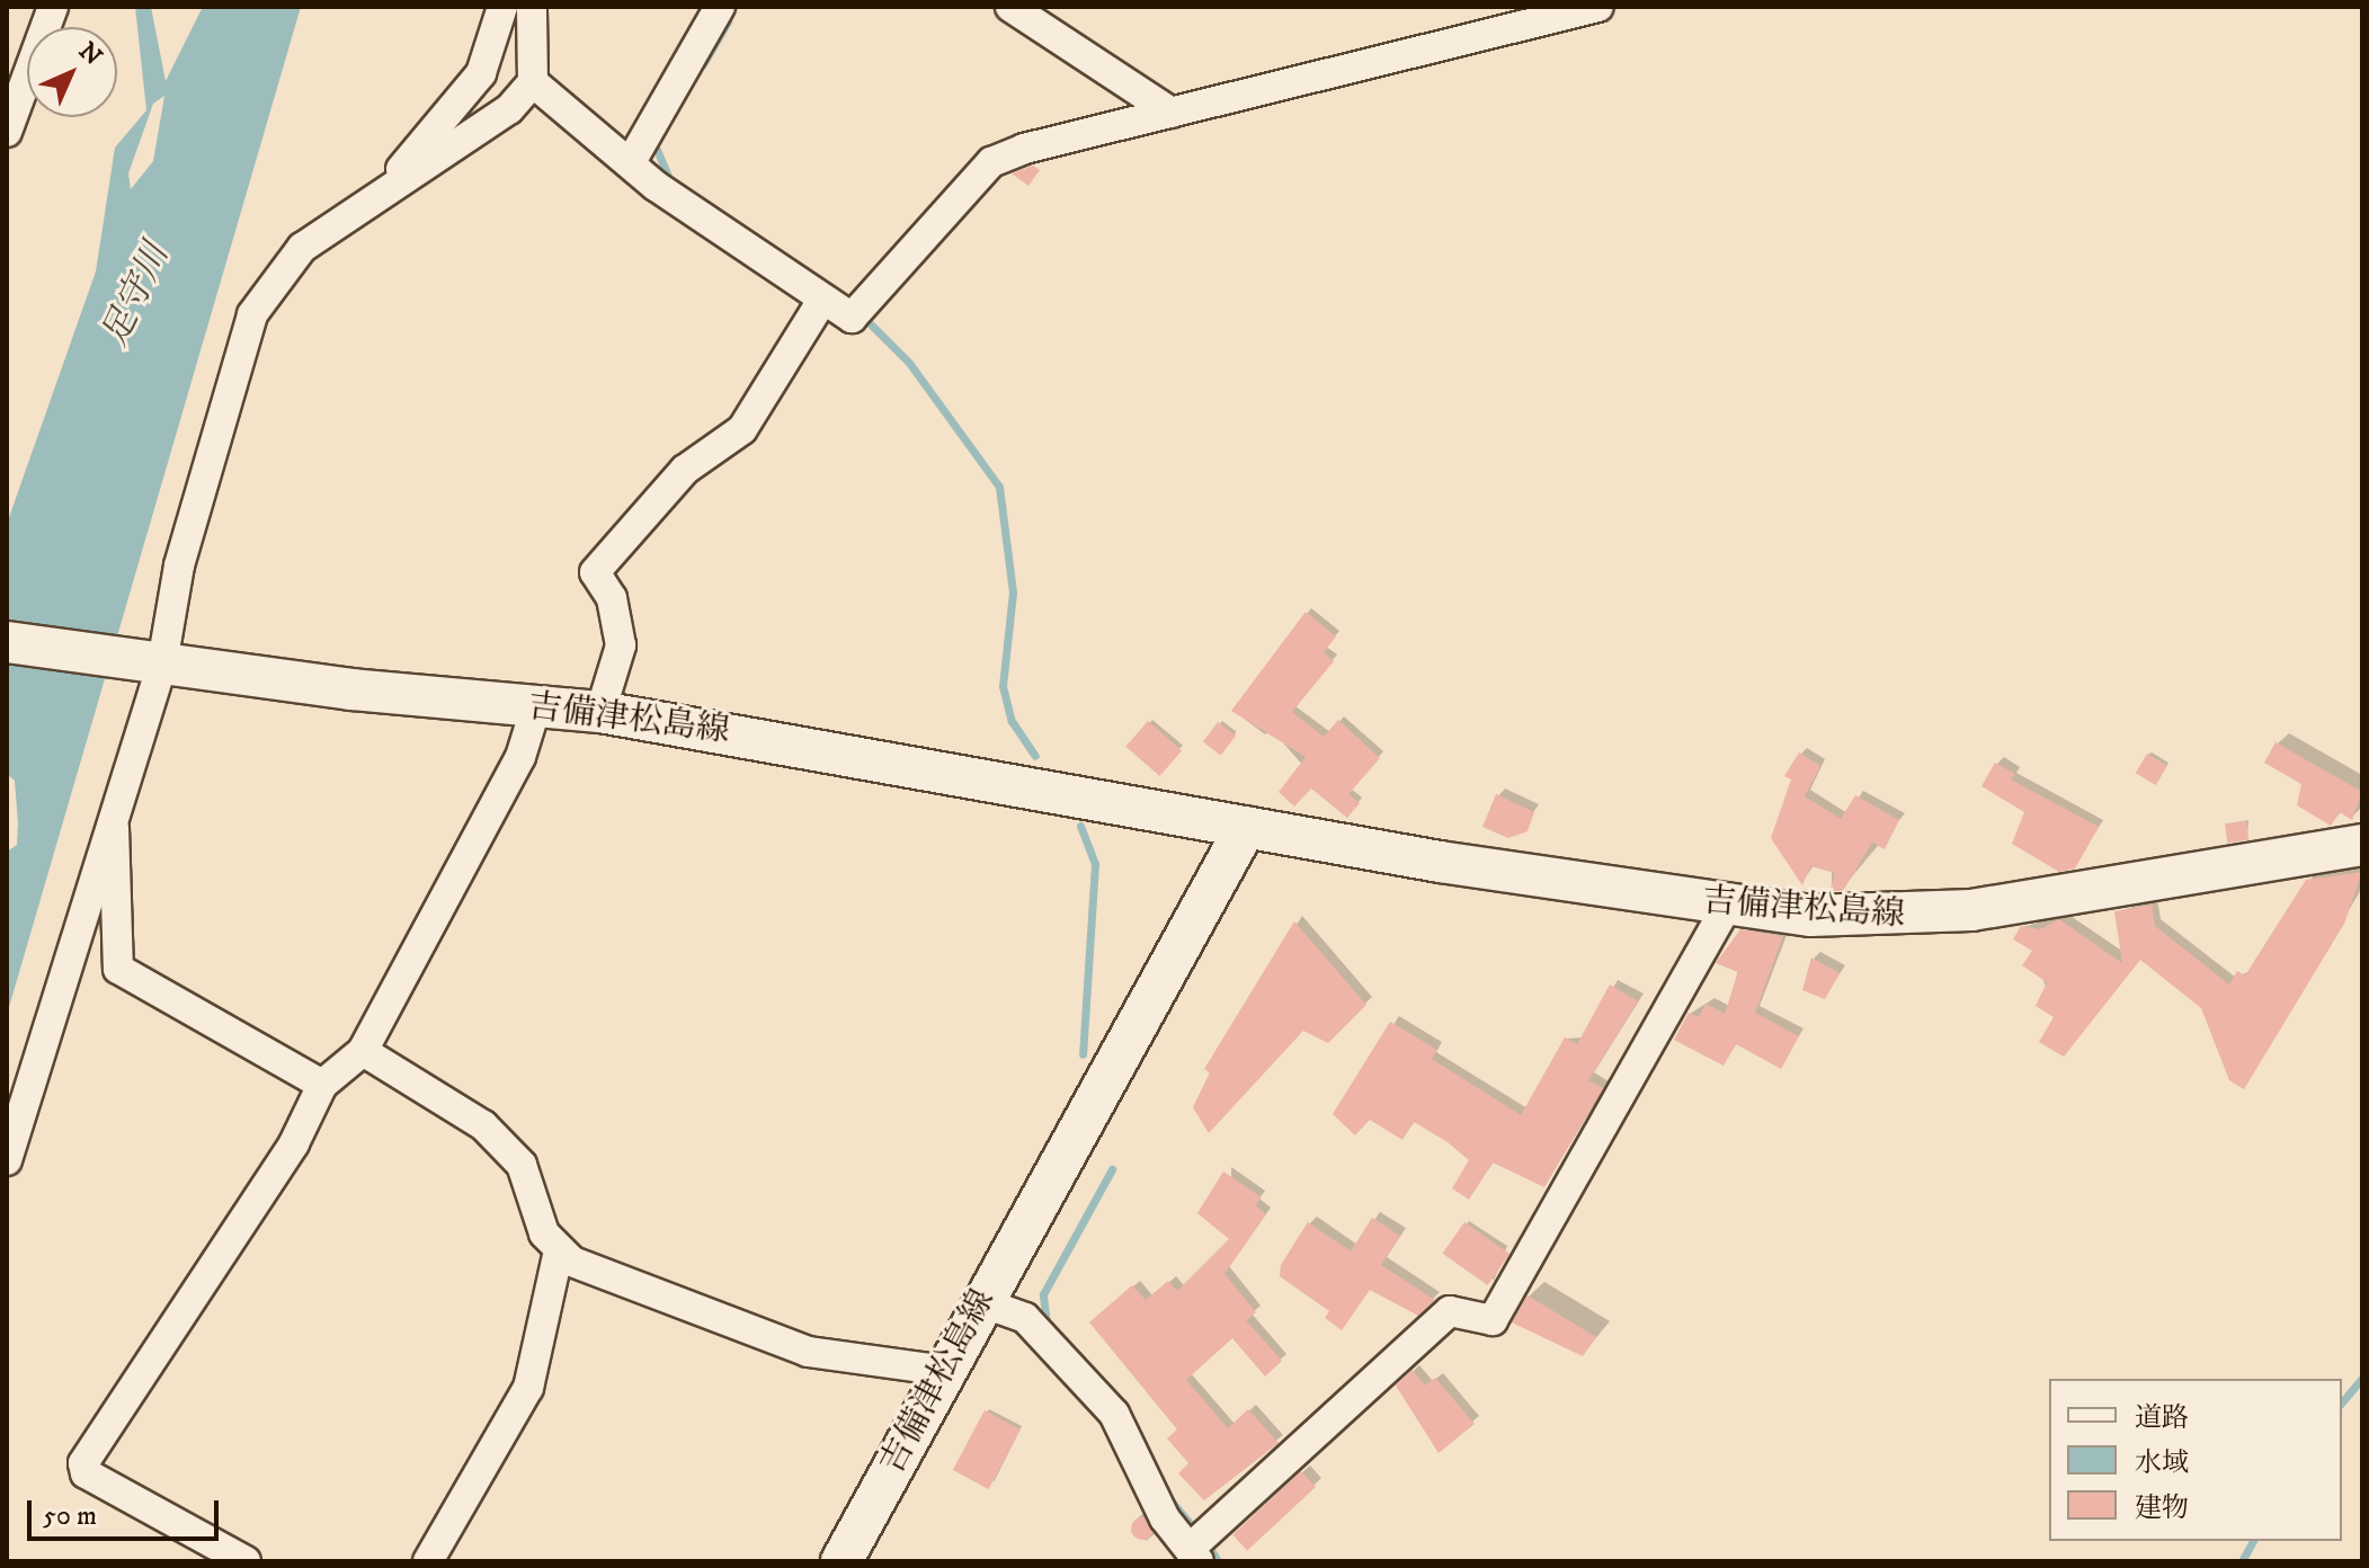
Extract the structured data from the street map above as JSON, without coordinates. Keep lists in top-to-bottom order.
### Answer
{
  "streets": {
    "main road": ["吉備津松島線"]
  },
  "water": ["足守川"],
  "legend": ["道路", "水域", "建物"],
  "scale_bar": "50 m",
  "north": "top right"
}
